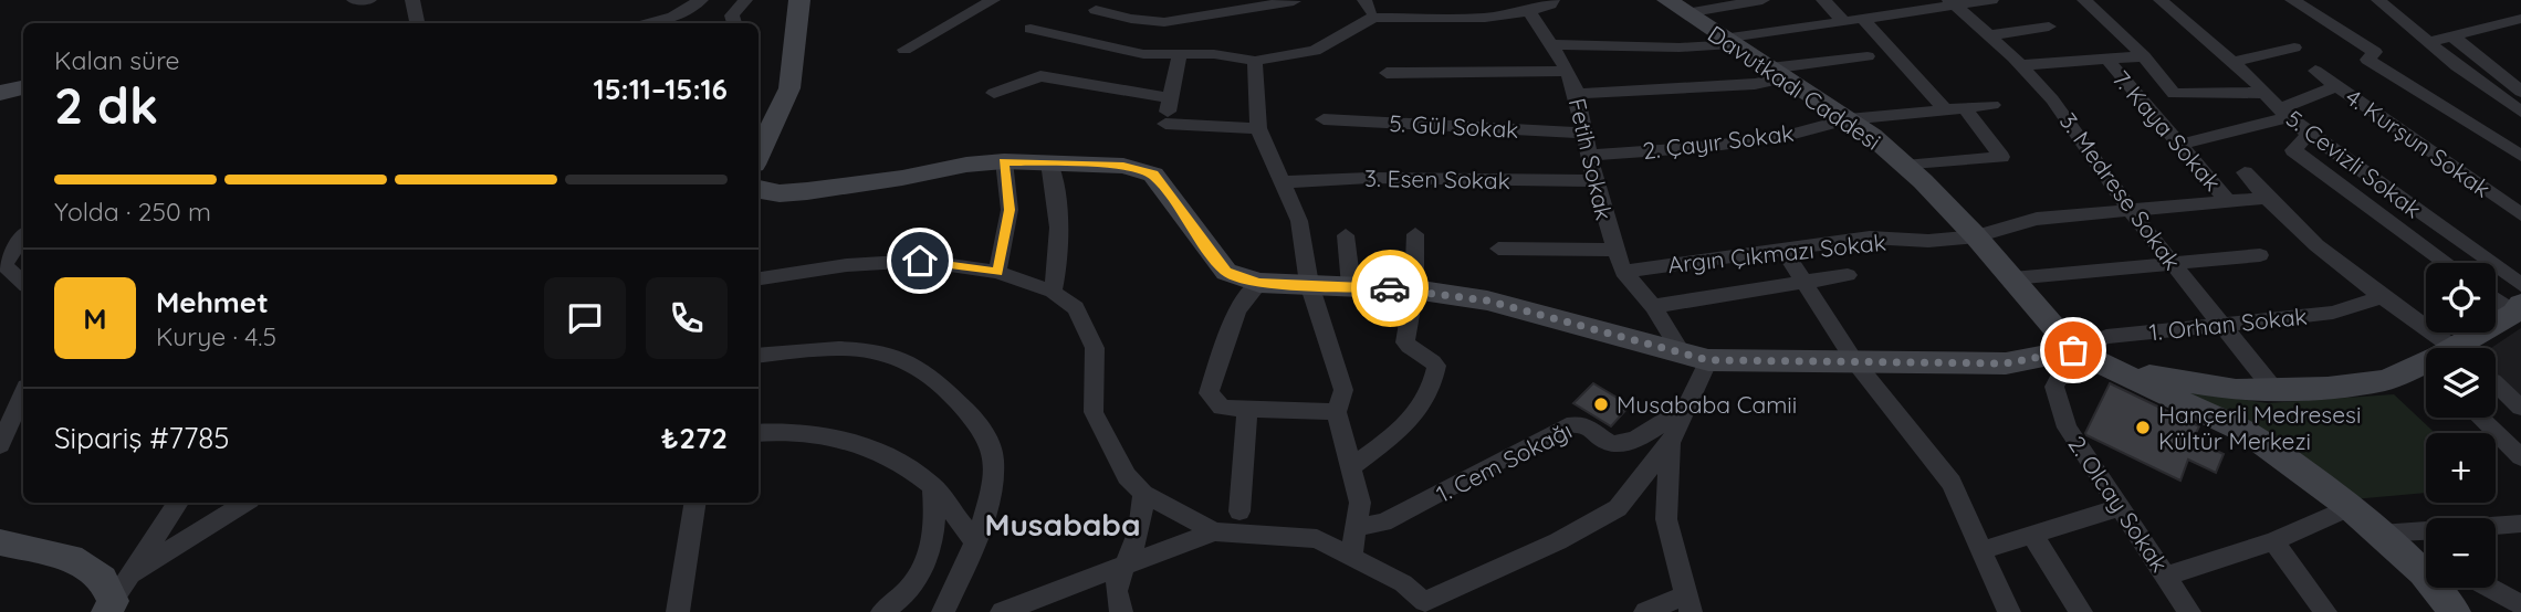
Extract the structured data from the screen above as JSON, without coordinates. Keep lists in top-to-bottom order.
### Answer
{
  "streets": {
    "main road": ["Davutkadı Caddesi"],
    "street": [
      "5. Gül Sokak",
      "7. Kaya Sokak",
      "2. Çayır Sokak",
      "4. Kurşun Sokak",
      "Fetih Sokak",
      "5. Cevizli Sokak",
      "3. Esen Sokak",
      "3. Medrese Sokak",
      "Argın Çıkmazı Sokak",
      "1. Orhan Sokak",
      "1. Cem Sokağı",
      "2. Olcay Sokak"
    ]
  },
  "crossings": [
    ["Davutkadı Caddesi", "2. Çayır Sokak"],
    ["Davutkadı Caddesi", "Argın Çıkmazı Sokak"],
    ["Davutkadı Caddesi", "1. Orhan Sokak"],
    ["Davutkadı Caddesi", "2. Olcay Sokak"],
    ["5. Gül Sokak", "Fetih Sokak"],
    ["7. Kaya Sokak", "Argın Çıkmazı Sokak"],
    ["2. Çayır Sokak", "Fetih Sokak"],
    ["Fetih Sokak", "3. Esen Sokak"],
    ["Fetih Sokak", "Argın Çıkmazı Sokak"],
    ["3. Medrese Sokak", "Argın Çıkmazı Sokak"],
    ["3. Medrese Sokak", "1. Orhan Sokak"],
    ["1. Orhan Sokak", "2. Olcay Sokak"]
  ],
  "districts": ["Musababa"],
  "places": ["Musababa Camii", "Hançerli Medresesi Kültür Merkezi"],
  "page": {
    "heading": ["2 dk", "Kalan süre", "15:11–15:16"],
    "panel": [
      "Mehmet",
      "Kurye · 4.5",
      "Sipariş #7785",
      "₺272"
    ],
    "bar": "Yolda · 250 m",
    "map_buttons": ["+", "−"],
    "round": "M"
  }
}
